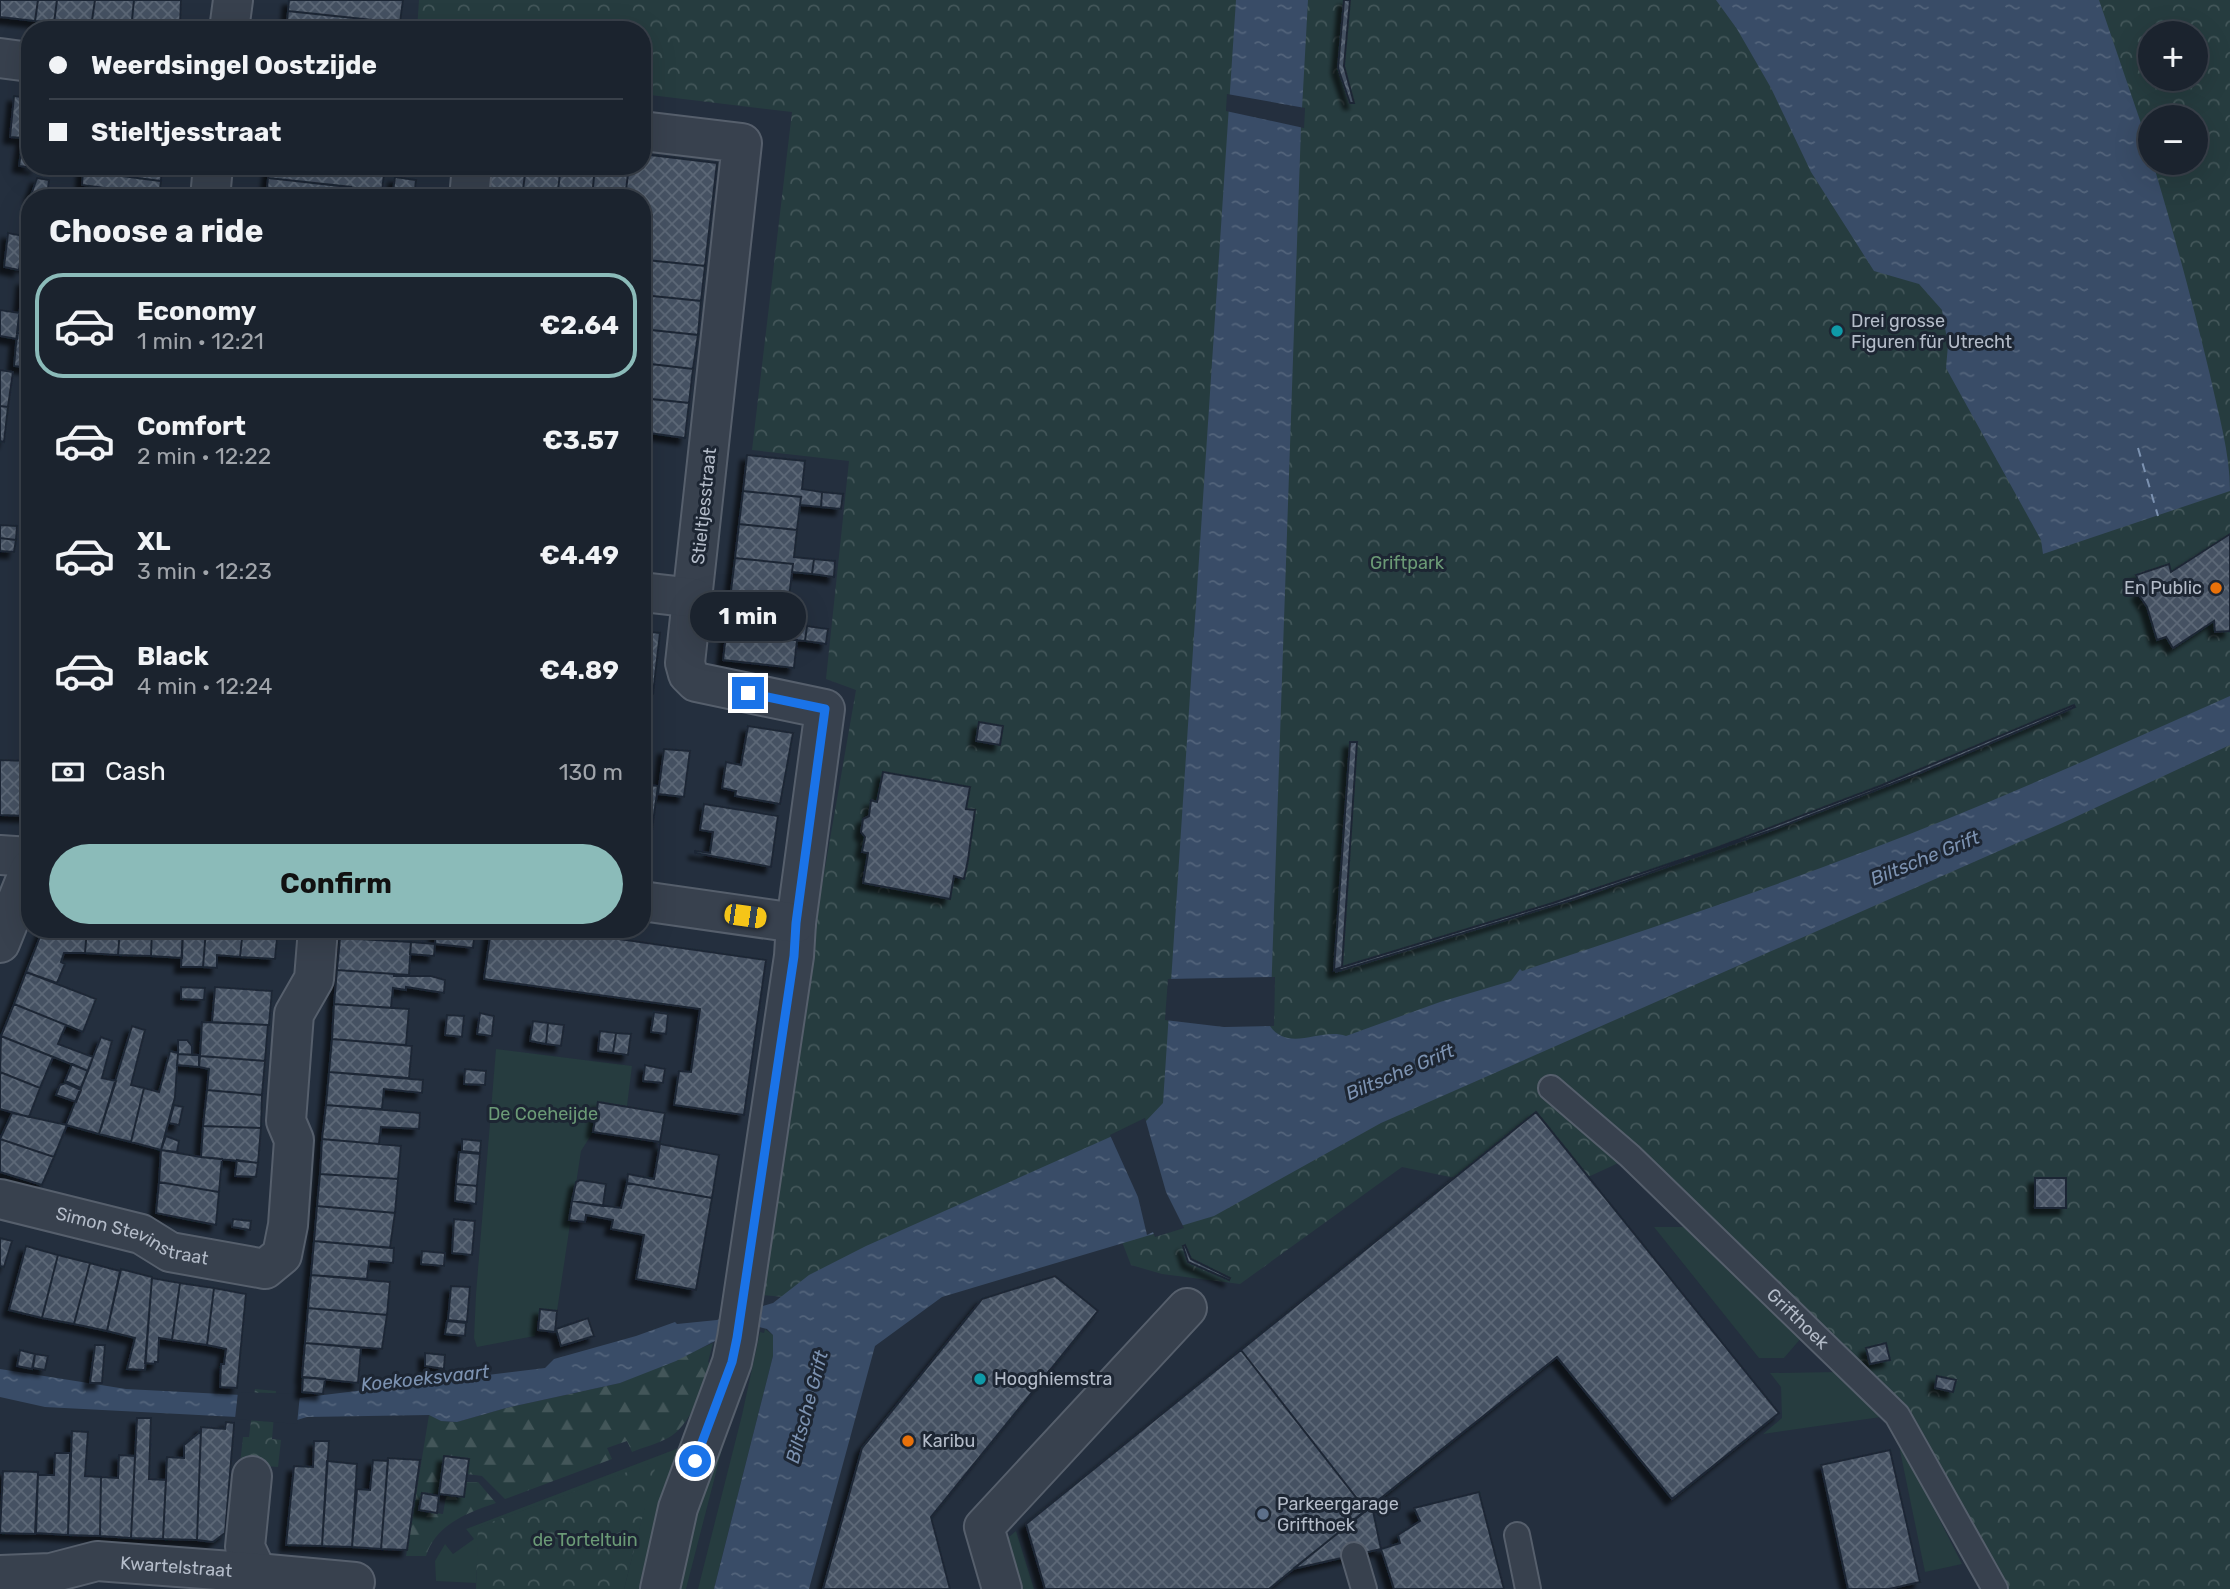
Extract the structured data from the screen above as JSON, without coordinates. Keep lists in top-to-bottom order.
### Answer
{
  "streets": {
    "street": ["Stieltjesstraat", "Simon Stevinstraat", "Kwartelstraat"],
    "lane": ["Grifthoek"]
  },
  "water": ["Biltsche Grift", "Koekoeksvaart"],
  "parks": ["Griftpark", "De Coeheijde", "de Torteltuin"],
  "places": [
    "Drei grosse Figuren für Utrecht",
    "En Public",
    "Hooghiemstra",
    "Karibu",
    "Parkeergarage Grifthoek"
  ],
  "page": {
    "map_buttons": ["+", "−"],
    "banner": ["Weerdsingel Oostzijde", "Stieltjesstraat"],
    "heading": "Choose a ride",
    "list": [
      {
        "name": "Economy",
        "note": "1 min · 12:21",
        "value": "€2.64"
      },
      {
        "name": "Comfort",
        "note": "2 min · 12:22",
        "value": "€3.57"
      },
      {
        "name": "XL",
        "note": "3 min · 12:23",
        "value": "€4.49"
      },
      {
        "name": "Black",
        "note": "4 min · 12:24",
        "value": "€4.89"
      }
    ],
    "bubble": "1 min",
    "pay": ["Cash", "130 m"],
    "buttons": "Confirm"
  }
}
